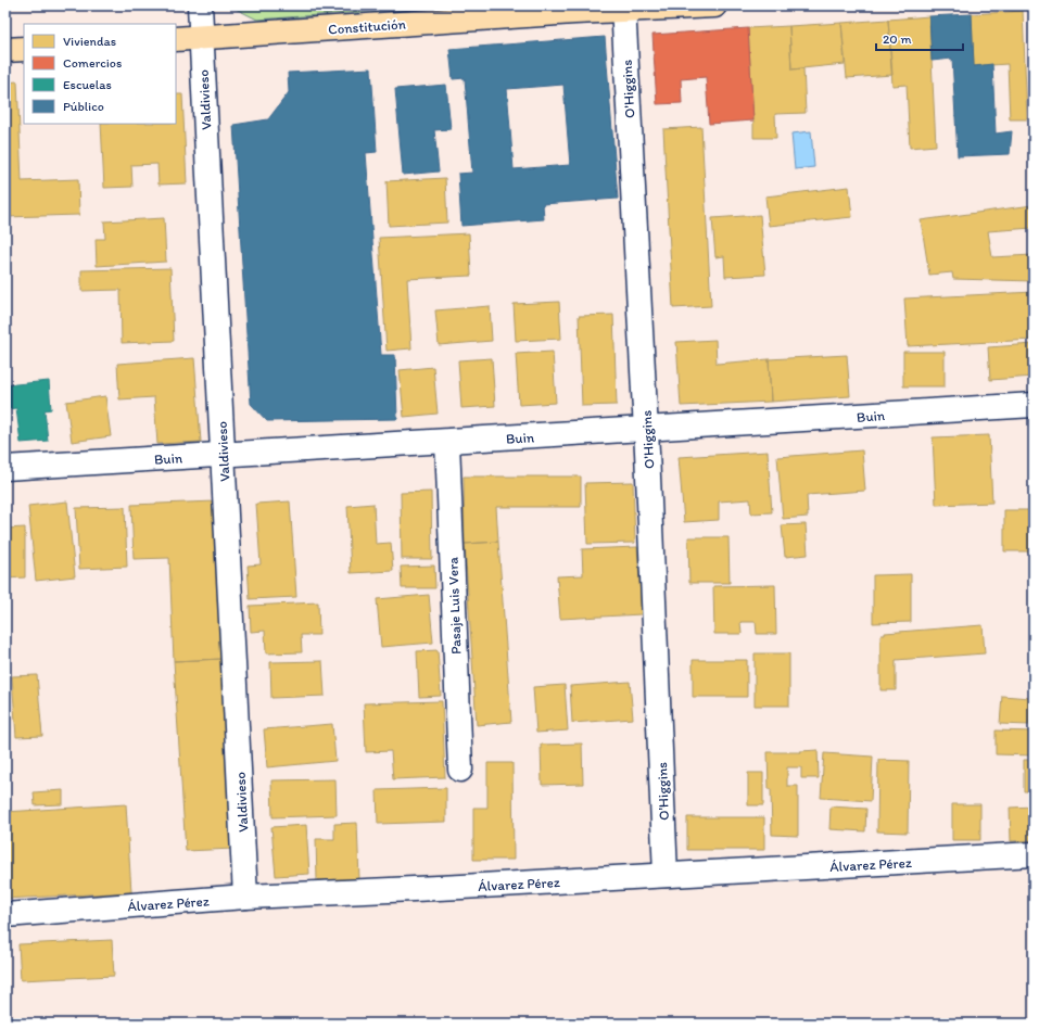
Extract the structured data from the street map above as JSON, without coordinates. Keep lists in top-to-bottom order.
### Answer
{
  "streets": {
    "main road": ["Constitución"],
    "street": [
      "O'Higgins",
      "Valdivieso",
      "Buin",
      "Pasaje Luis Vera",
      "Álvarez Pérez"
    ]
  },
  "crossings": [
    ["Constitución", "O'Higgins"],
    ["Constitución", "Valdivieso"],
    ["O'Higgins", "Buin"],
    ["O'Higgins", "Álvarez Pérez"],
    ["Valdivieso", "Buin"],
    ["Valdivieso", "Álvarez Pérez"],
    ["Buin", "Pasaje Luis Vera"]
  ],
  "legend": [
    "Viviendas",
    "Comercios",
    "Escuelas",
    "Público"
  ],
  "scale_bar": "20 m"
}
